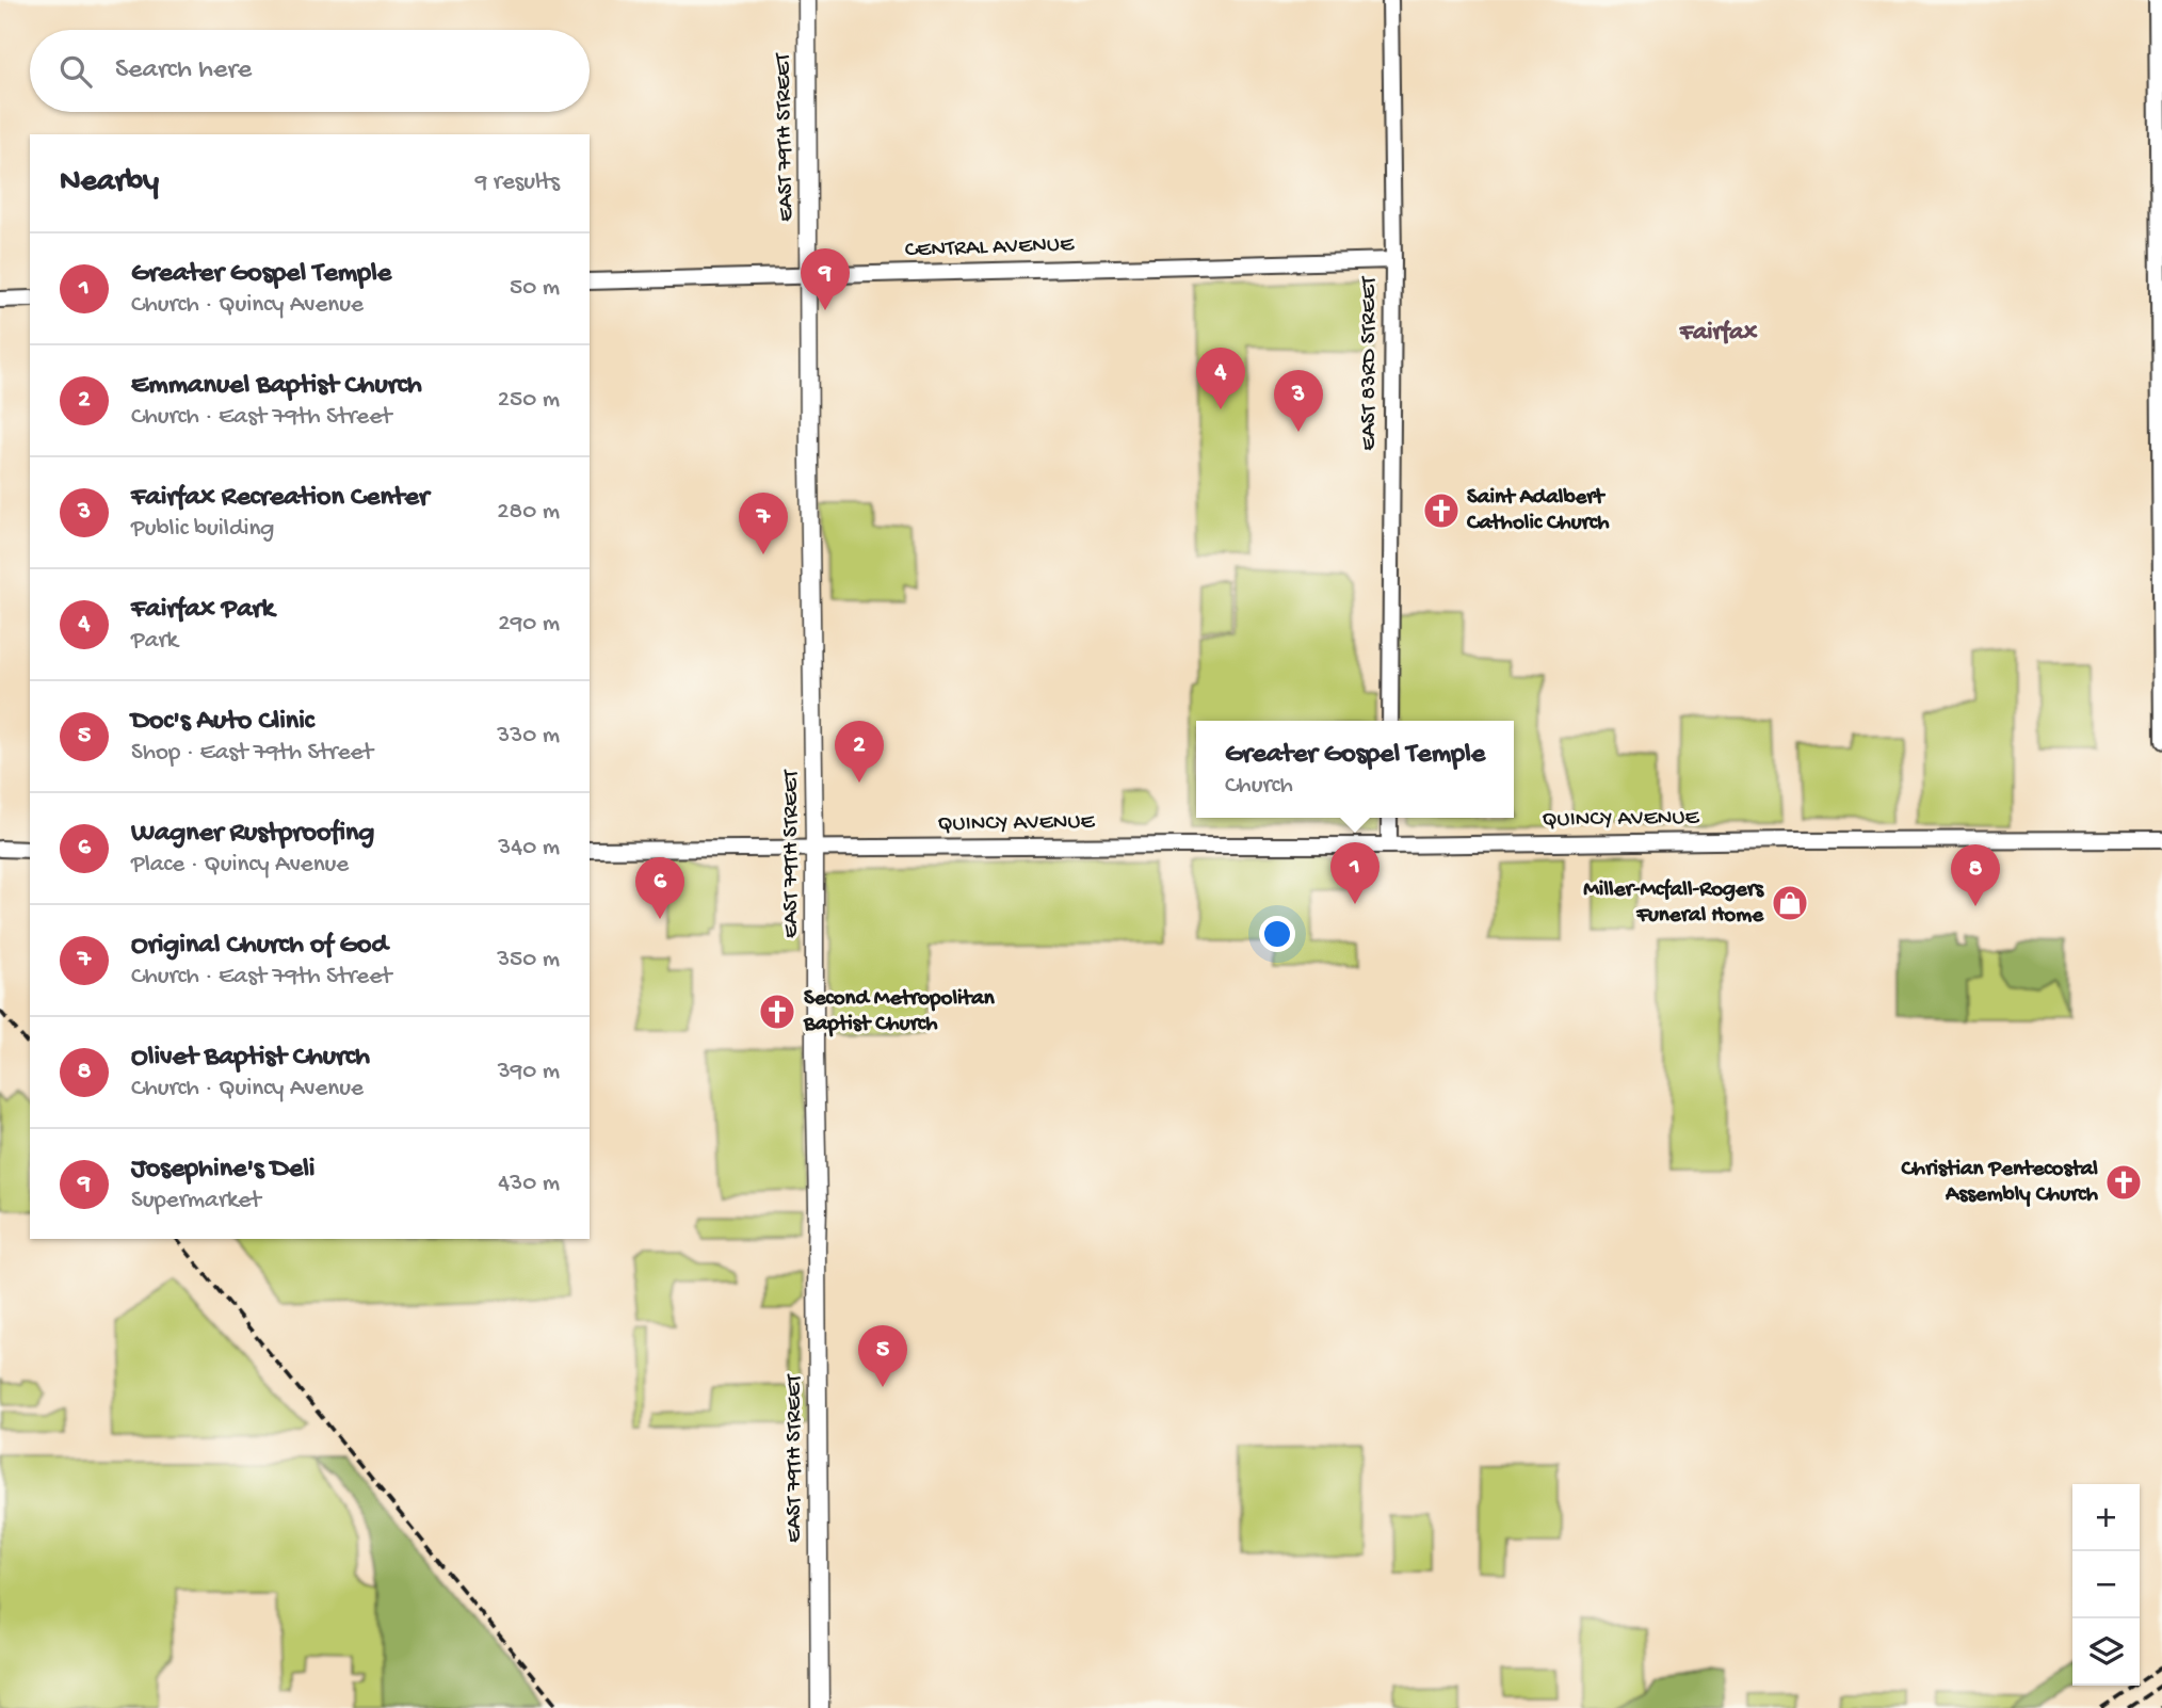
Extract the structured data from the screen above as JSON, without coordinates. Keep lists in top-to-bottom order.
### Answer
{
  "streets": {
    "main road": ["EAST 79TH STREET"],
    "street": ["CENTRAL AVENUE", "EAST 83RD STREET", "QUINCY AVENUE"]
  },
  "crossings": [
    ["EAST 79TH STREET", "CENTRAL AVENUE"],
    ["EAST 79TH STREET", "QUINCY AVENUE"],
    ["CENTRAL AVENUE", "EAST 83RD STREET"]
  ],
  "districts": ["Fairfax"],
  "places": {
    "church": ["Saint Adalbert Catholic Church", "Second Metropolitan Baptist Church", "Christian Pentecostal Assembly Church"],
    "shop": ["Miller-Mcfall-Rogers Funeral Home"]
  },
  "page": {
    "search": "Search here",
    "heading": ["Nearby", "9 results"],
    "list": [
      {
        "mark": "1",
        "name": "Greater Gospel Temple",
        "note": "Church · Quincy Avenue",
        "value": "50 m"
      },
      {
        "mark": "2",
        "name": "Emmanuel Baptist Church",
        "note": "Church · East 79th Street",
        "value": "250 m"
      },
      {
        "mark": "3",
        "name": "Fairfax Recreation Center",
        "note": "Public building",
        "value": "280 m"
      },
      {
        "mark": "4",
        "name": "Fairfax Park",
        "note": "Park",
        "value": "290 m"
      },
      {
        "mark": "5",
        "name": "Doc's Auto Clinic",
        "note": "Shop · East 79th Street",
        "value": "330 m"
      },
      {
        "mark": "6",
        "name": "Wagner Rustproofing",
        "note": "Place · Quincy Avenue",
        "value": "340 m"
      },
      {
        "mark": "7",
        "name": "Original Church of God",
        "note": "Church · East 79th Street",
        "value": "350 m"
      },
      {
        "mark": "8",
        "name": "Olivet Baptist Church",
        "note": "Church · Quincy Avenue",
        "value": "390 m"
      },
      {
        "mark": "9",
        "name": "Josephine's Deli",
        "note": "Supermarket",
        "value": "430 m"
      }
    ],
    "pins": [
      "9",
      "4",
      "3",
      "7",
      "2",
      "1",
      "8",
      "6",
      "5"
    ],
    "popup": ["Greater Gospel Temple", "Church"],
    "map_buttons": ["+", "−"]
  }
}
